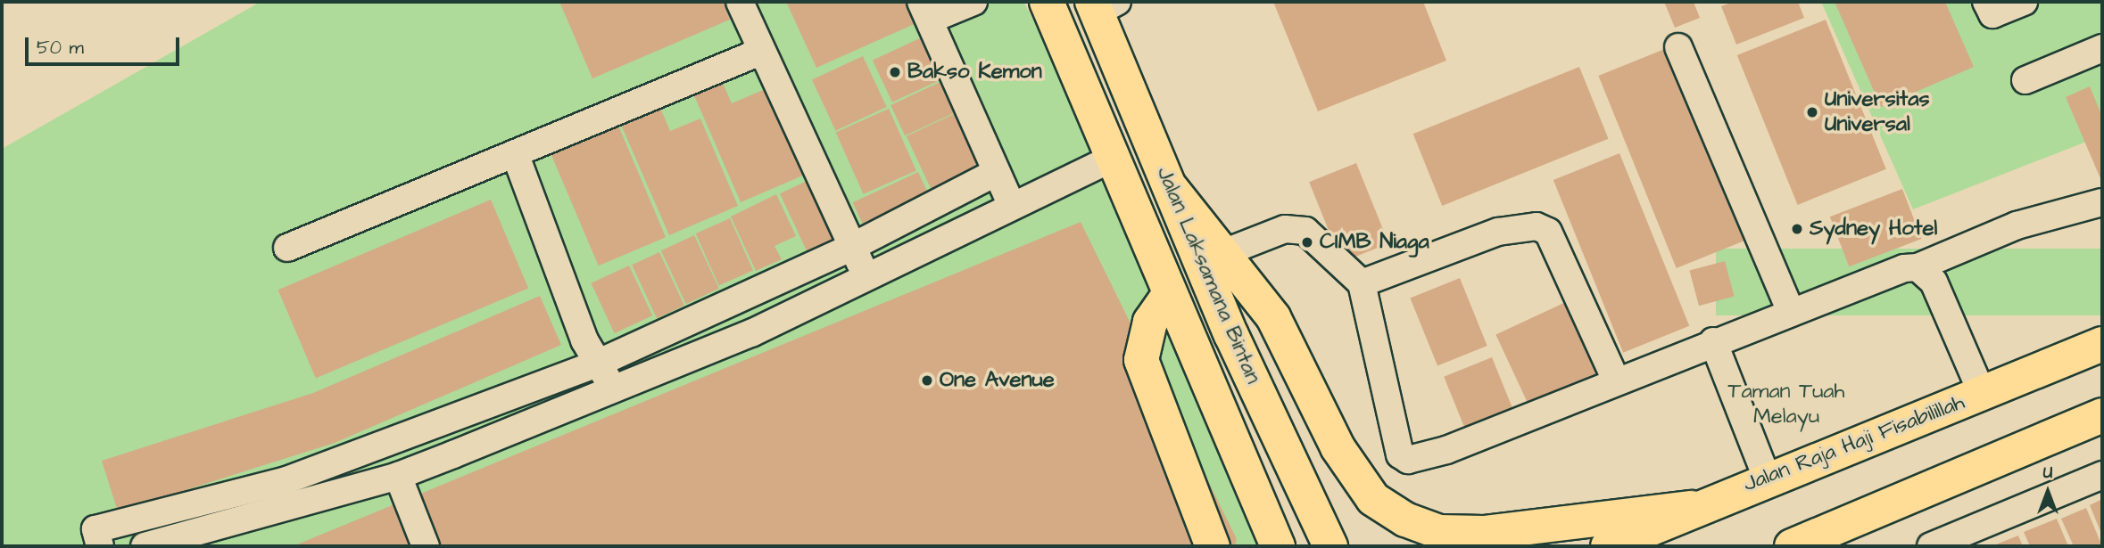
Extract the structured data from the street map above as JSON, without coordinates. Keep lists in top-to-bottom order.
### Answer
{
  "streets": {
    "main road": ["Jalan Laksamana Bintan", "Jalan Raja Haji Fisabilillah"]
  },
  "parks": ["Taman Tuah Melayu"],
  "places": [
    "Bakso Kemon",
    "Universitas Universal",
    "Sydney Hotel",
    "CIMB Niaga",
    "One Avenue"
  ],
  "scale_bar": "50 m",
  "north": "top"
}
